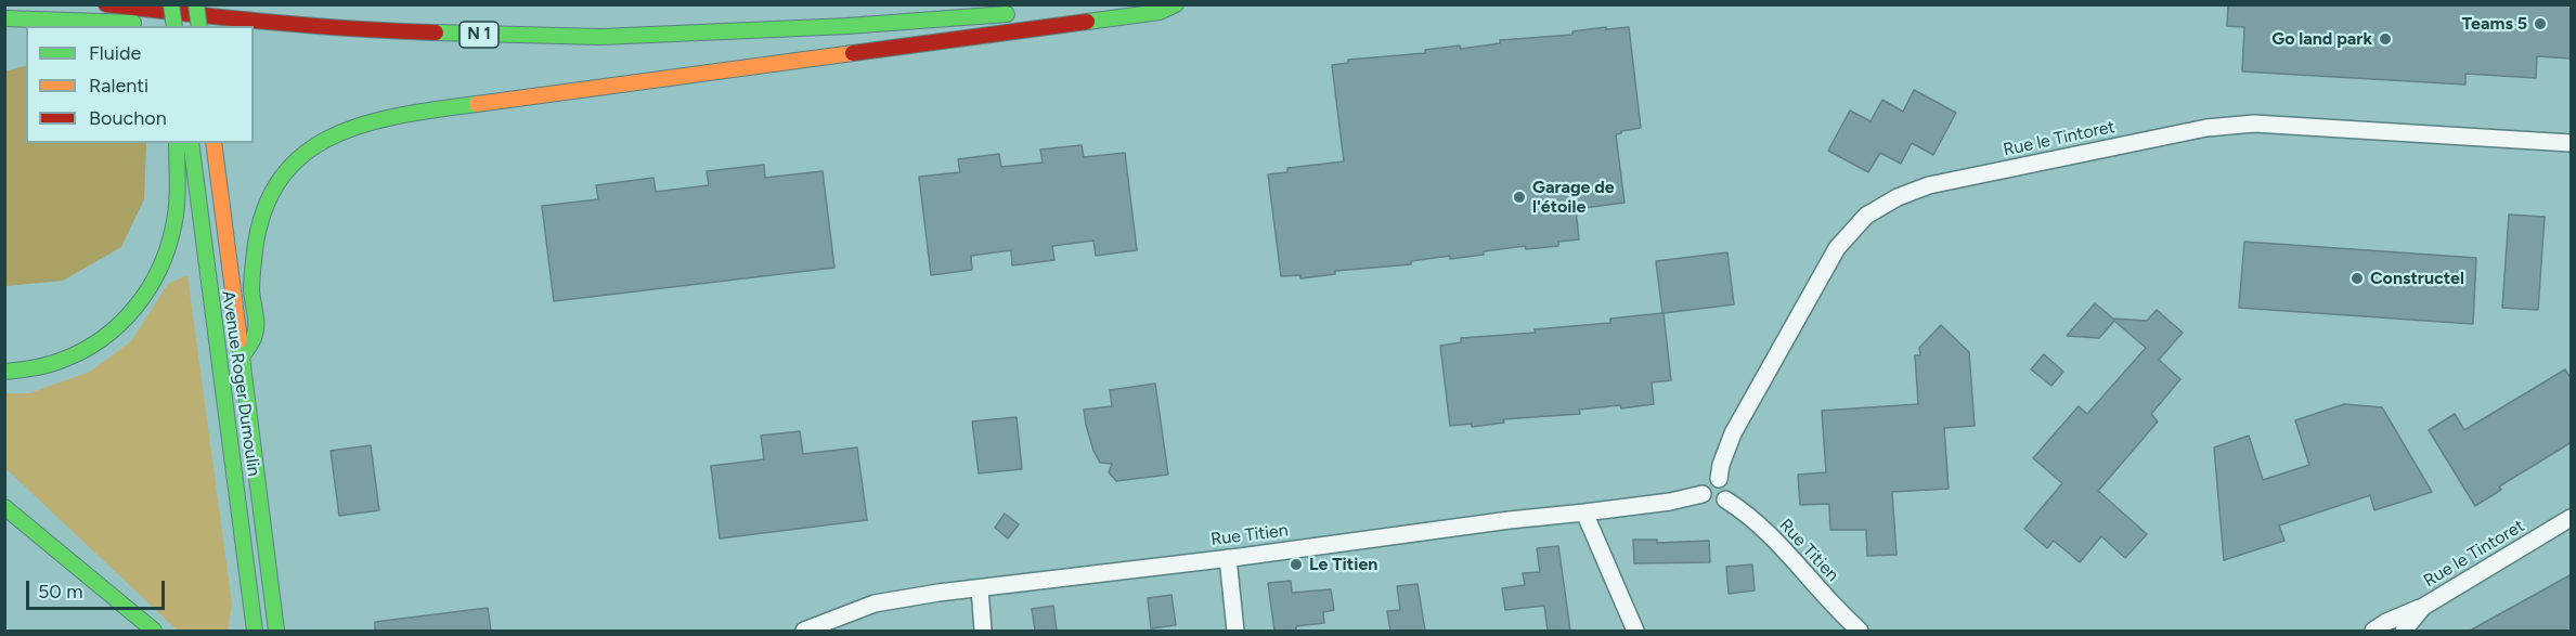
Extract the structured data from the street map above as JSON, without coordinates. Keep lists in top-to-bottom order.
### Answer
{
  "streets": {
    "main road": ["N 1", "Avenue Roger Dumoulin"],
    "street": ["Rue le Tintoret", "Rue Titien"]
  },
  "crossings": [
    ["Rue le Tintoret", "Rue Titien"]
  ],
  "places": [
    "Teams 5",
    "Go land park",
    "Garage de l'étoile",
    "Constructel",
    "Le Titien"
  ],
  "legend": ["Fluide", "Ralenti", "Bouchon"],
  "scale_bar": "50 m"
}
